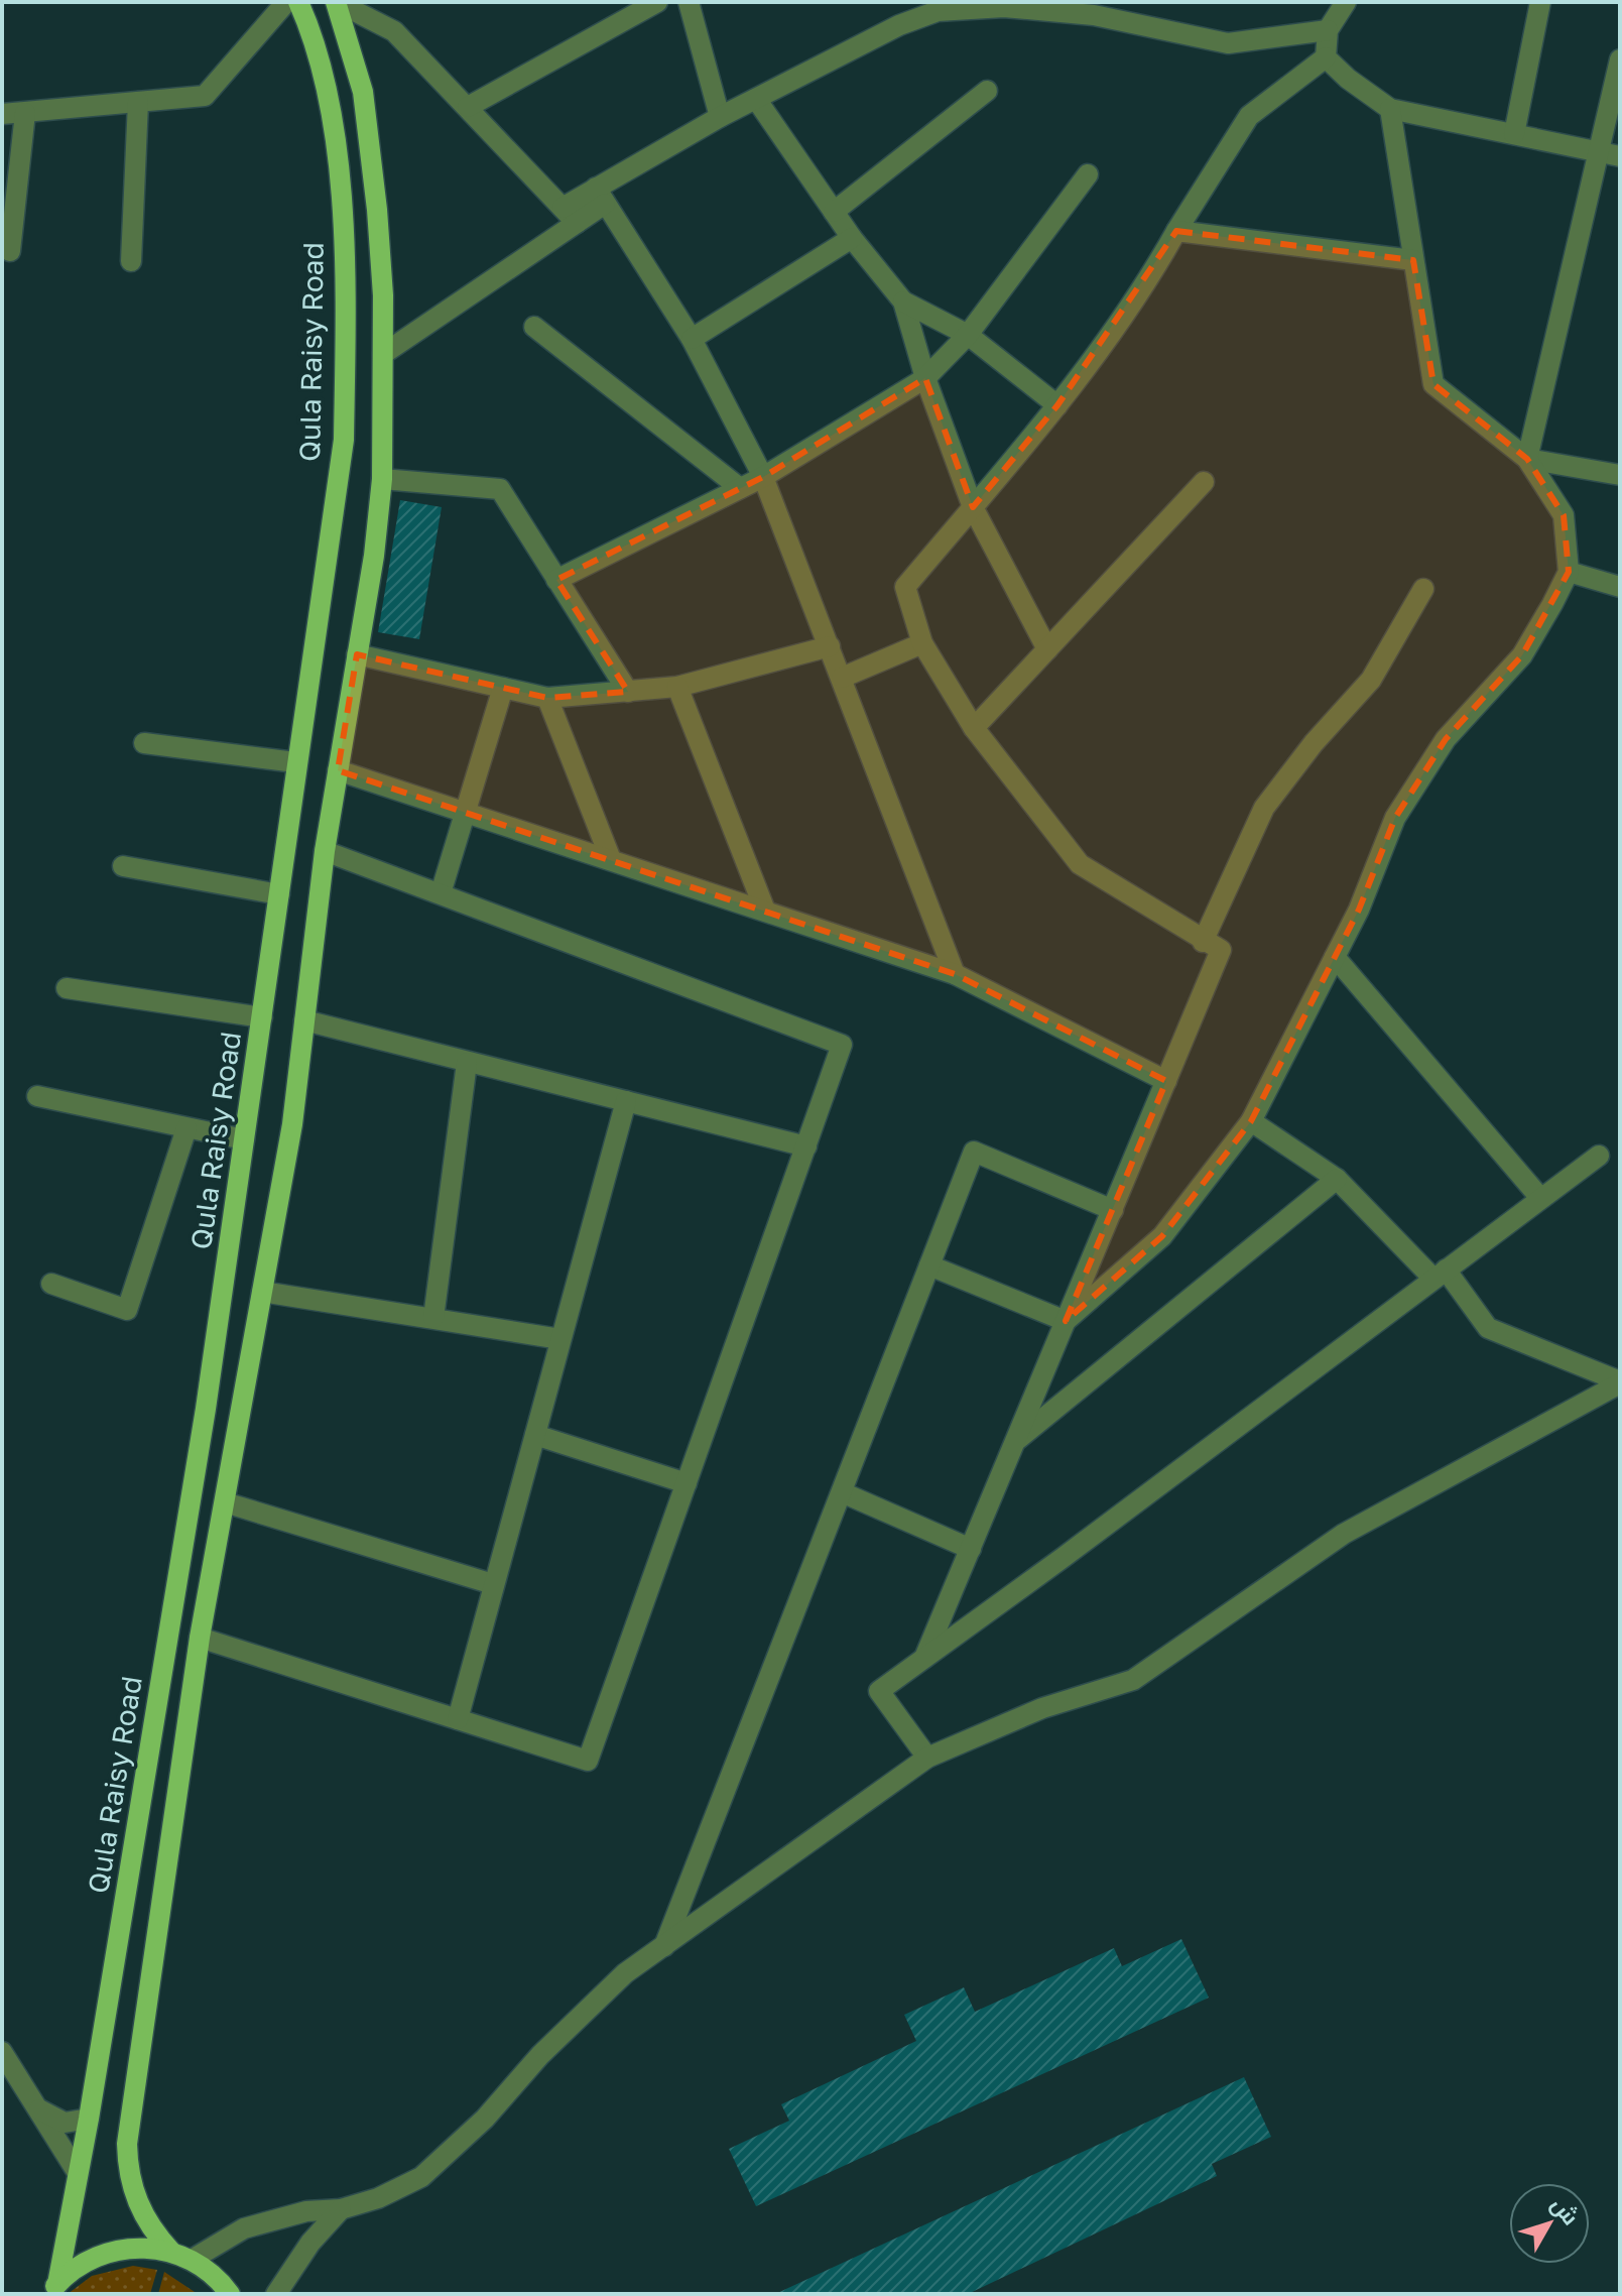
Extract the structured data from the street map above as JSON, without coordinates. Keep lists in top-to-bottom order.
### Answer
{
  "streets": {
    "main road": ["Qula Raisy Road"]
  },
  "north": "top right"
}
